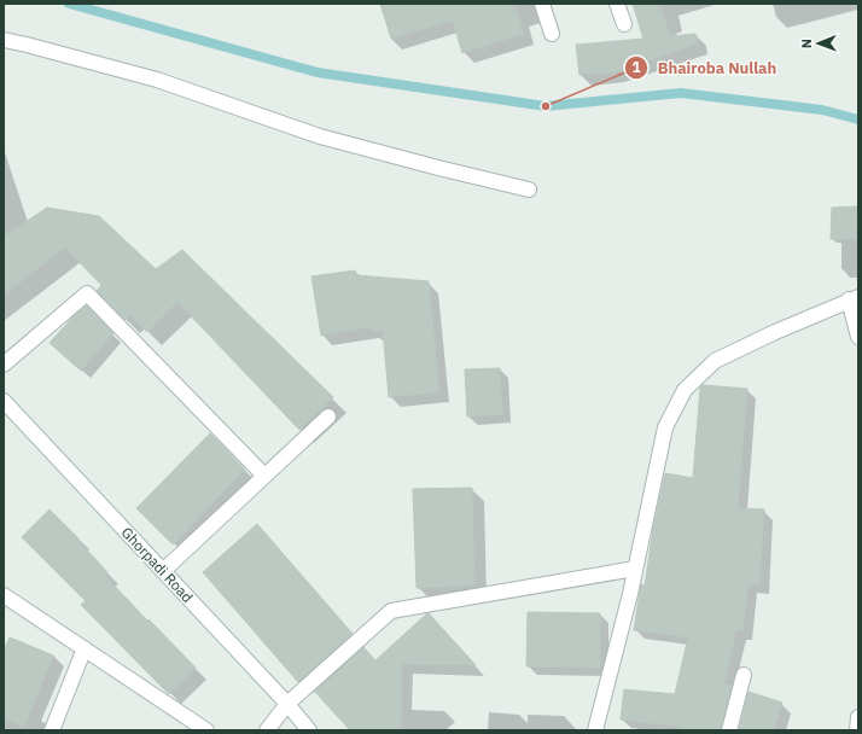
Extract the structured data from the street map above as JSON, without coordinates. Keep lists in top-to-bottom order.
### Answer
{
  "streets": {
    "street": ["Ghorpadi Road"]
  },
  "places": ["Bhairoba Nullah"],
  "north": "left"
}
